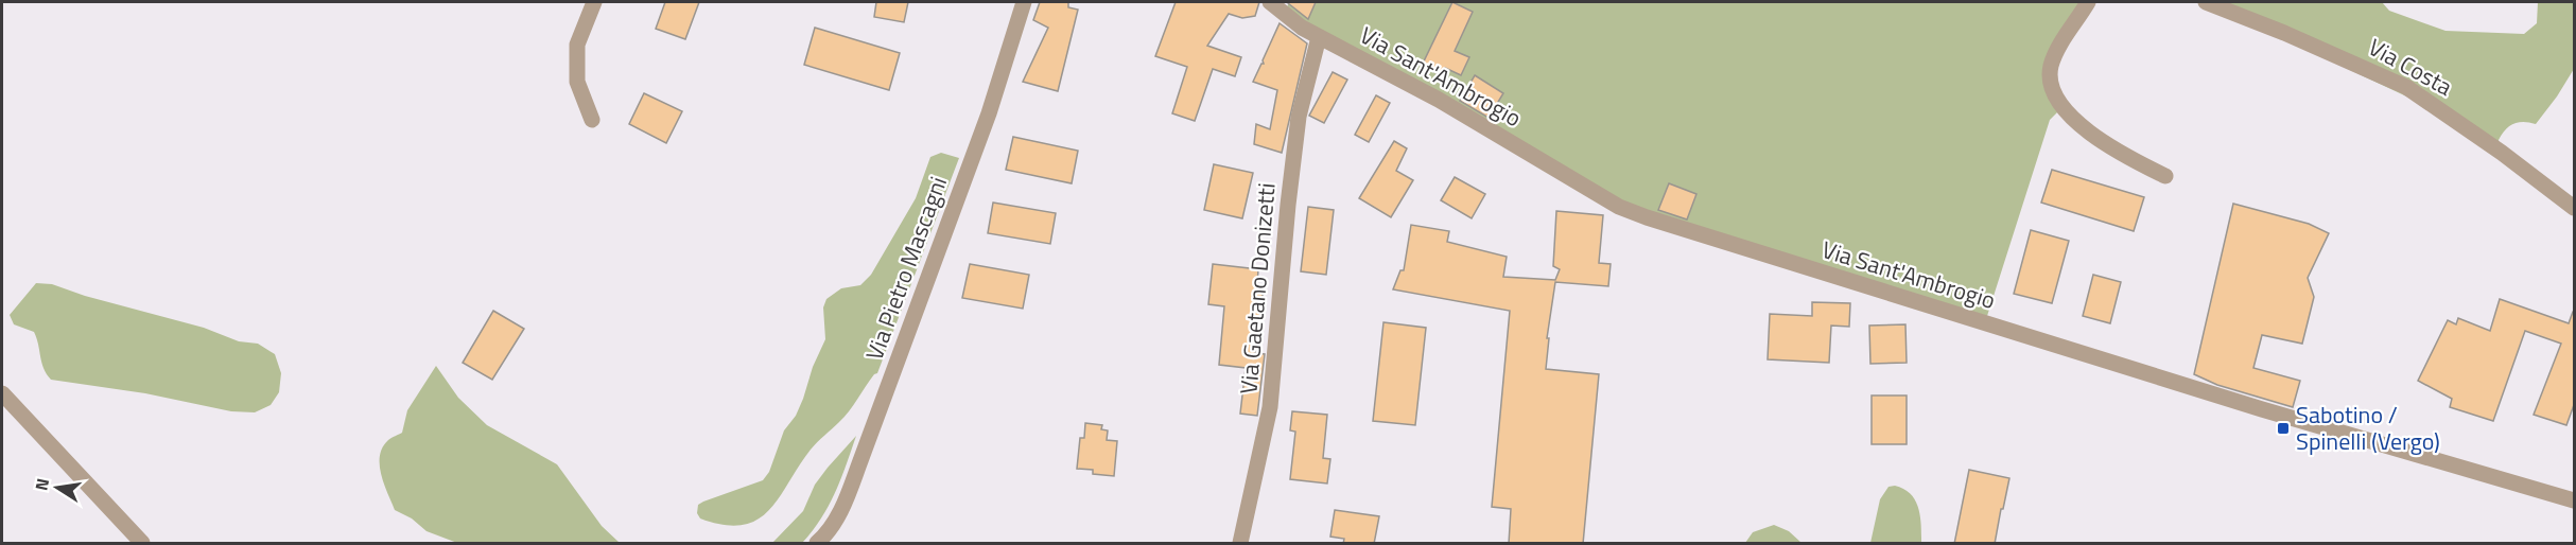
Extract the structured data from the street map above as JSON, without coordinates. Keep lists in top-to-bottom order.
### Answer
{
  "streets": {
    "street": [
      "Via Costa",
      "Via Sant'Ambrogio",
      "Via Pietro Mascagni",
      "Via Gaetano Donizetti"
    ]
  },
  "crossings": [
    ["Via Sant'Ambrogio", "Via Gaetano Donizetti"]
  ],
  "places": {
    "transit": ["Sabotino / Spinelli (Vergo)"]
  },
  "north": "left"
}
